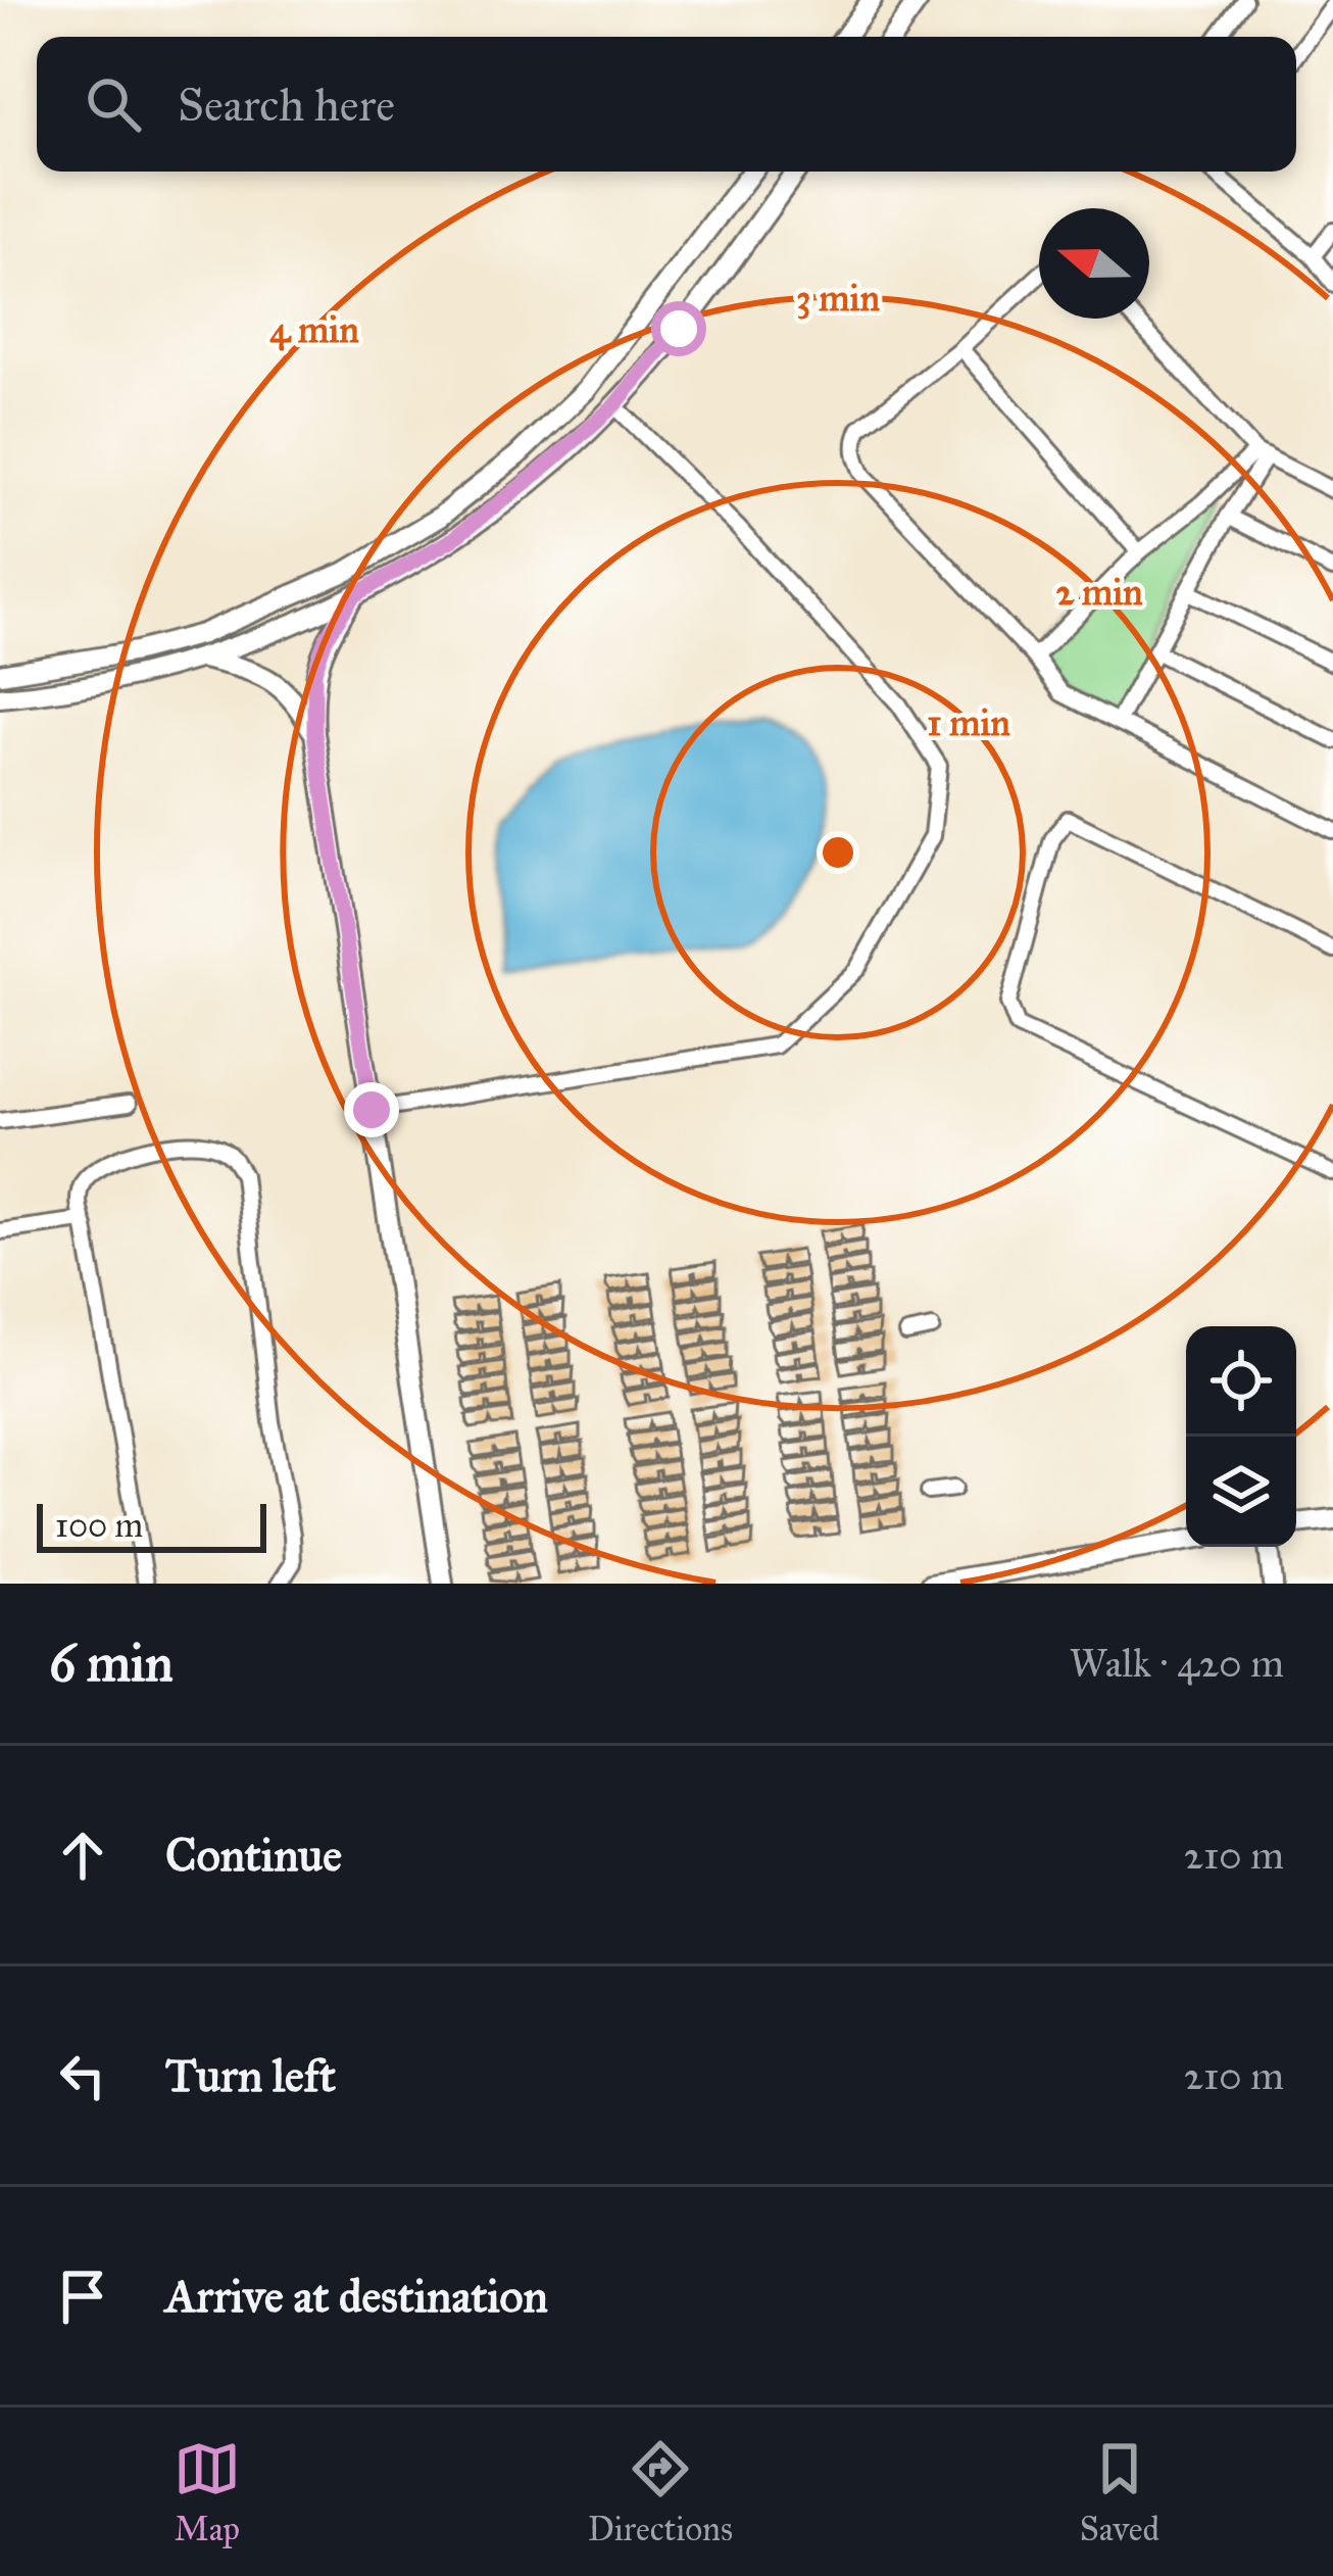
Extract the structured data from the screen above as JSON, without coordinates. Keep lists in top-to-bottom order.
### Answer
{
  "scale_bar": "100 m",
  "north": "left",
  "page": {
    "search": "Search here",
    "scale": "100 m",
    "heading": ["6 min", "Walk · 420 m"],
    "list": [
      ["Continue", "210 m"],
      ["Turn left", "210 m"],
      "Arrive at destination"
    ],
    "nav": ["Map", "Directions", "Saved"]
  },
  "rings": [
    "3 min",
    "4 min",
    "2 min",
    "1 min"
  ]
}
